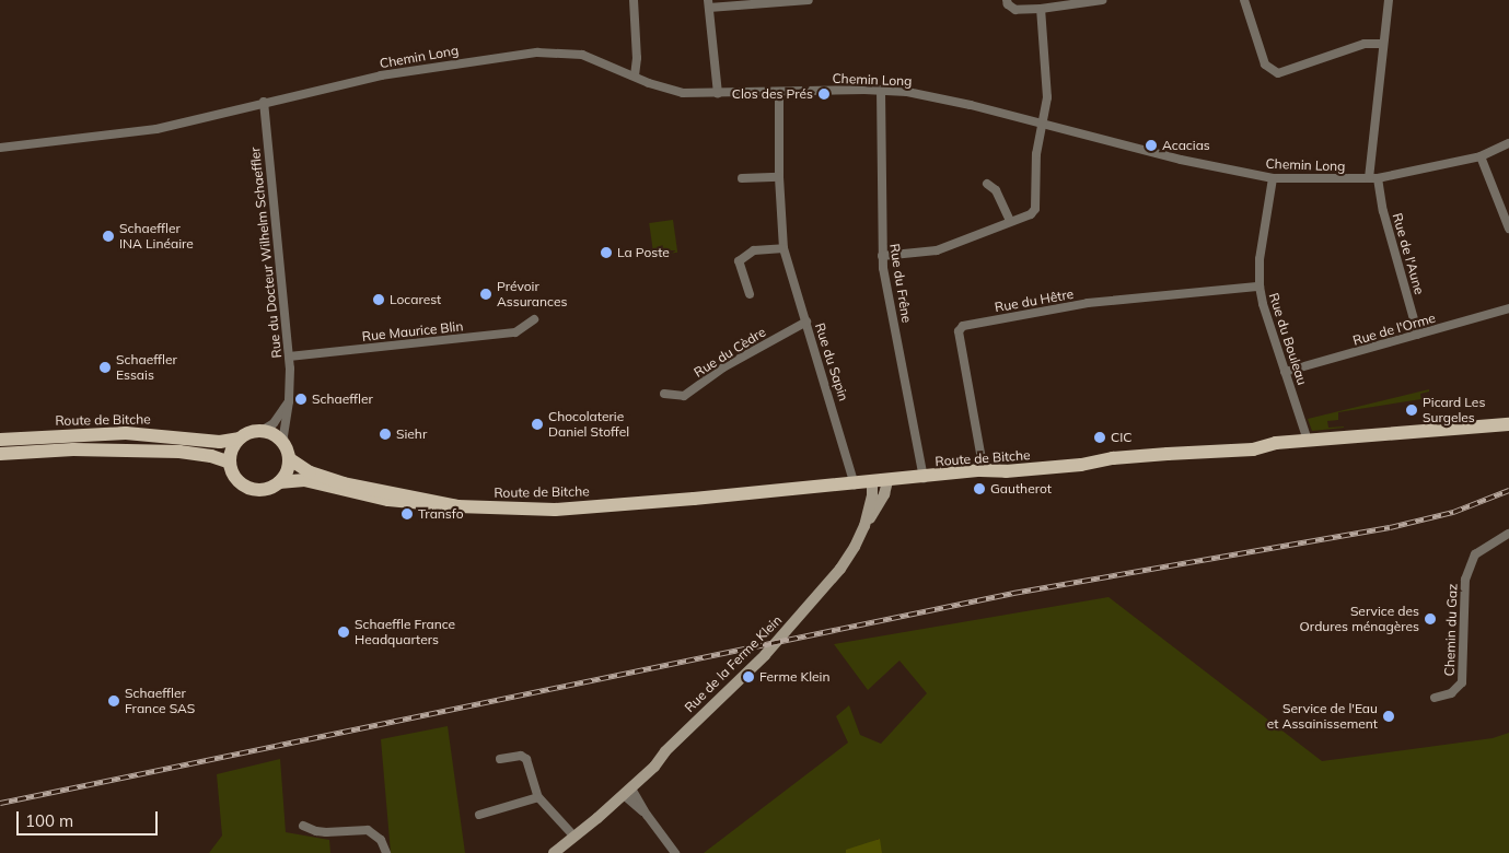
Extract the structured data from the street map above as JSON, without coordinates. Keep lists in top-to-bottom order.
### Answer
{
  "streets": {
    "main road": ["Route de Bitche"],
    "street": [
      "Chemin Long",
      "Rue du Docteur Wilhelm Schaeffler",
      "Rue de l'Aune",
      "Rue du Frêne",
      "Rue du Hêtre",
      "Rue de l'Orme",
      "Rue Maurice Blin",
      "Rue du Bouleau",
      "Rue du Cèdre",
      "Rue du Sapin",
      "Chemin du Gaz",
      "Rue de la Ferme Klein"
    ]
  },
  "crossings": [
    ["Chemin Long", "Rue du Docteur Wilhelm Schaeffler"],
    ["Chemin Long", "Rue de l'Aune"],
    ["Chemin Long", "Rue du Frêne"],
    ["Chemin Long", "Rue du Bouleau"],
    ["Chemin Long", "Rue du Sapin"],
    ["Rue du Docteur Wilhelm Schaeffler", "Rue Maurice Blin"],
    ["Rue du Docteur Wilhelm Schaeffler", "Route de Bitche"],
    ["Rue de l'Aune", "Rue de l'Orme"],
    ["Rue du Frêne", "Route de Bitche"],
    ["Rue du Hêtre", "Rue du Bouleau"],
    ["Rue du Hêtre", "Route de Bitche"],
    ["Rue de l'Orme", "Rue du Bouleau"],
    ["Rue du Bouleau", "Route de Bitche"],
    ["Rue du Cèdre", "Rue du Sapin"],
    ["Rue du Sapin", "Route de Bitche"],
    ["Route de Bitche", "Rue de la Ferme Klein"]
  ],
  "places": [
    "Clos des Prés",
    "Acacias",
    "Schaeffler INA Linéaire",
    "La Poste",
    "Prévoir Assurances",
    "Locarest",
    "Schaeffler Essais",
    "Schaeffler",
    "Picard Les Surgeles",
    "Chocolaterie Daniel Stoffel",
    "Siehr",
    "CIC",
    "Gautherot",
    "Transfo",
    "Service des Ordures ménagères",
    "Schaeffle France Headquarters",
    "Ferme Klein",
    "Schaeffler France SAS",
    "Service de l'Eau et Assainissement"
  ],
  "scale_bar": "100 m"
}
